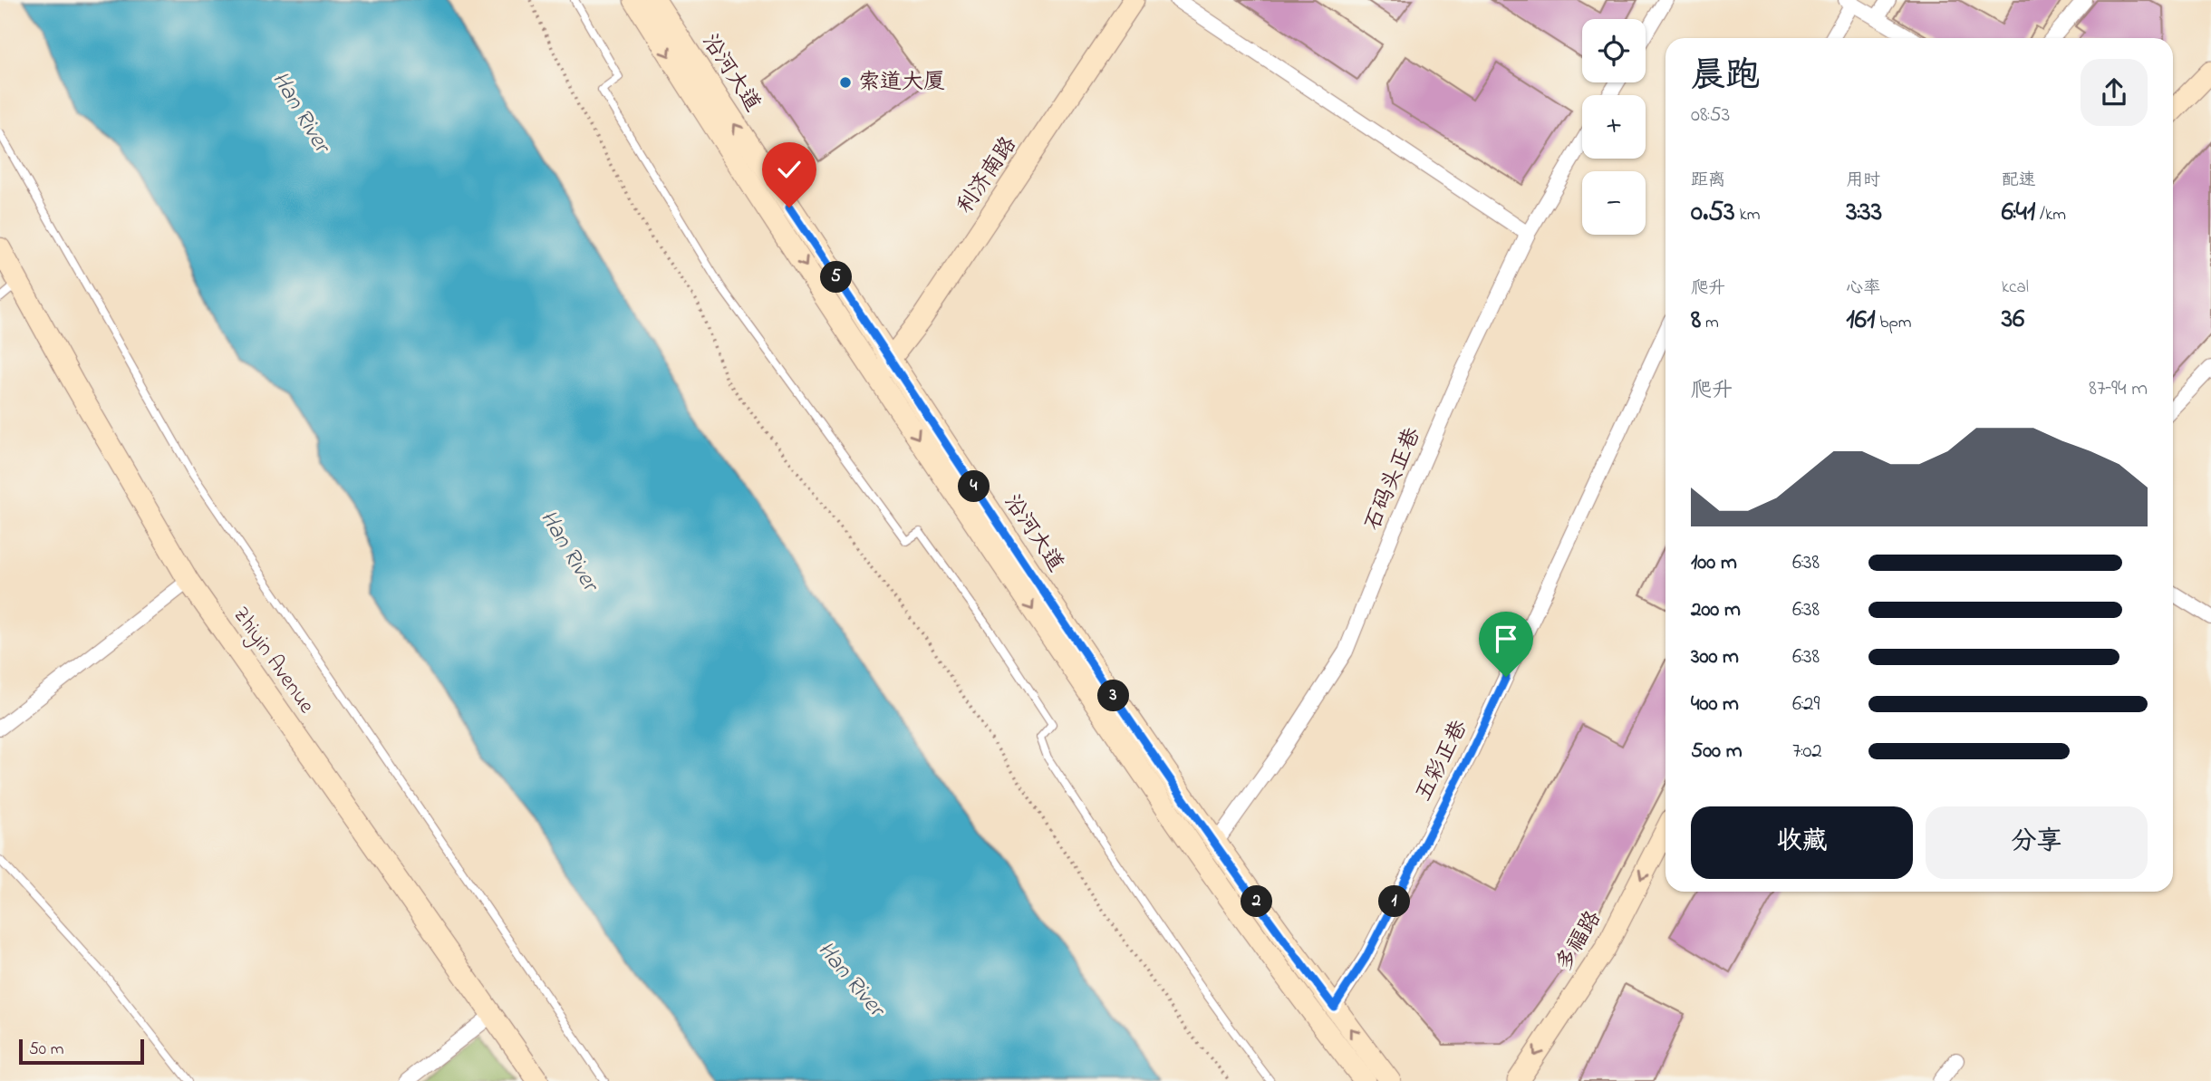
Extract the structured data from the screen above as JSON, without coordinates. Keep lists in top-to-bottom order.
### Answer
{
  "streets": {
    "main road": [
      "沿河大道",
      "利济南路",
      "Zhiyin Avenue",
      "多福路"
    ],
    "street": ["石码头正巷", "五彩正巷"]
  },
  "crossings": [
    ["沿河大道", "利济南路"],
    ["沿河大道", "石码头正巷"],
    ["沿河大道", "五彩正巷"]
  ],
  "one_way": ["多福路"],
  "water": ["Han River"],
  "places": ["索道大厦"],
  "scale_bar": "50 m",
  "page": {
    "map_buttons": ["+", "−"],
    "heading": ["晨跑", "08:53"],
    "stats": [
      ["距离", "0.53 km"],
      ["用时", "3:33"],
      ["配速", "6:41 /km"],
      ["爬升", "8 m"],
      ["心率", "161 bpm"],
      ["kcal", "36"]
    ],
    "pins": [
      "5",
      "4",
      "3",
      "1",
      "2"
    ],
    "chart": ["爬升", "87–94 m"],
    "list": [
      {
        "name": "100 m",
        "note": "6:38"
      },
      {
        "name": "200 m",
        "note": "6:38"
      },
      {
        "name": "300 m",
        "note": "6:38"
      },
      {
        "name": "400 m",
        "note": "6:29"
      },
      {
        "name": "500 m",
        "note": "7:02"
      }
    ],
    "buttons": ["收藏", "分享"],
    "scale": "50 m"
  }
}
